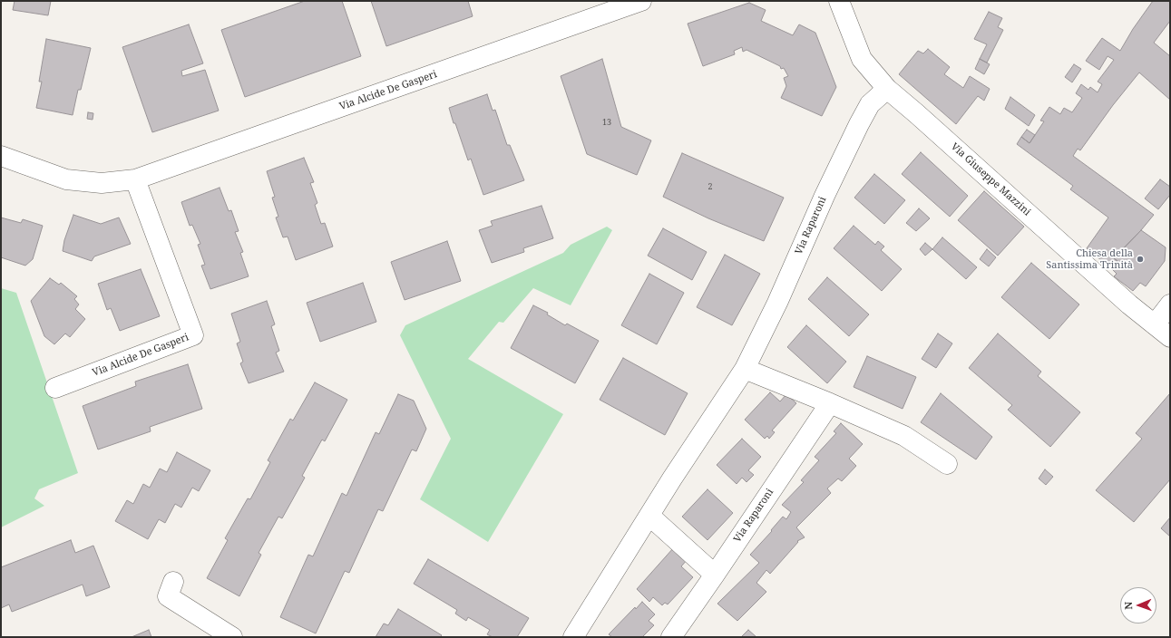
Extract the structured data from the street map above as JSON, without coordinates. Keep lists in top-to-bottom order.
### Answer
{
  "streets": {
    "street": ["Via Alcide De Gasperi", "Via Giuseppe Mazzini", "Via Raparoni"]
  },
  "crossings": [
    ["Via Giuseppe Mazzini", "Via Raparoni"]
  ],
  "places": ["Chiesa della Santissima Trinità"],
  "house_numbers": ["13", "2"],
  "north": "left"
}
